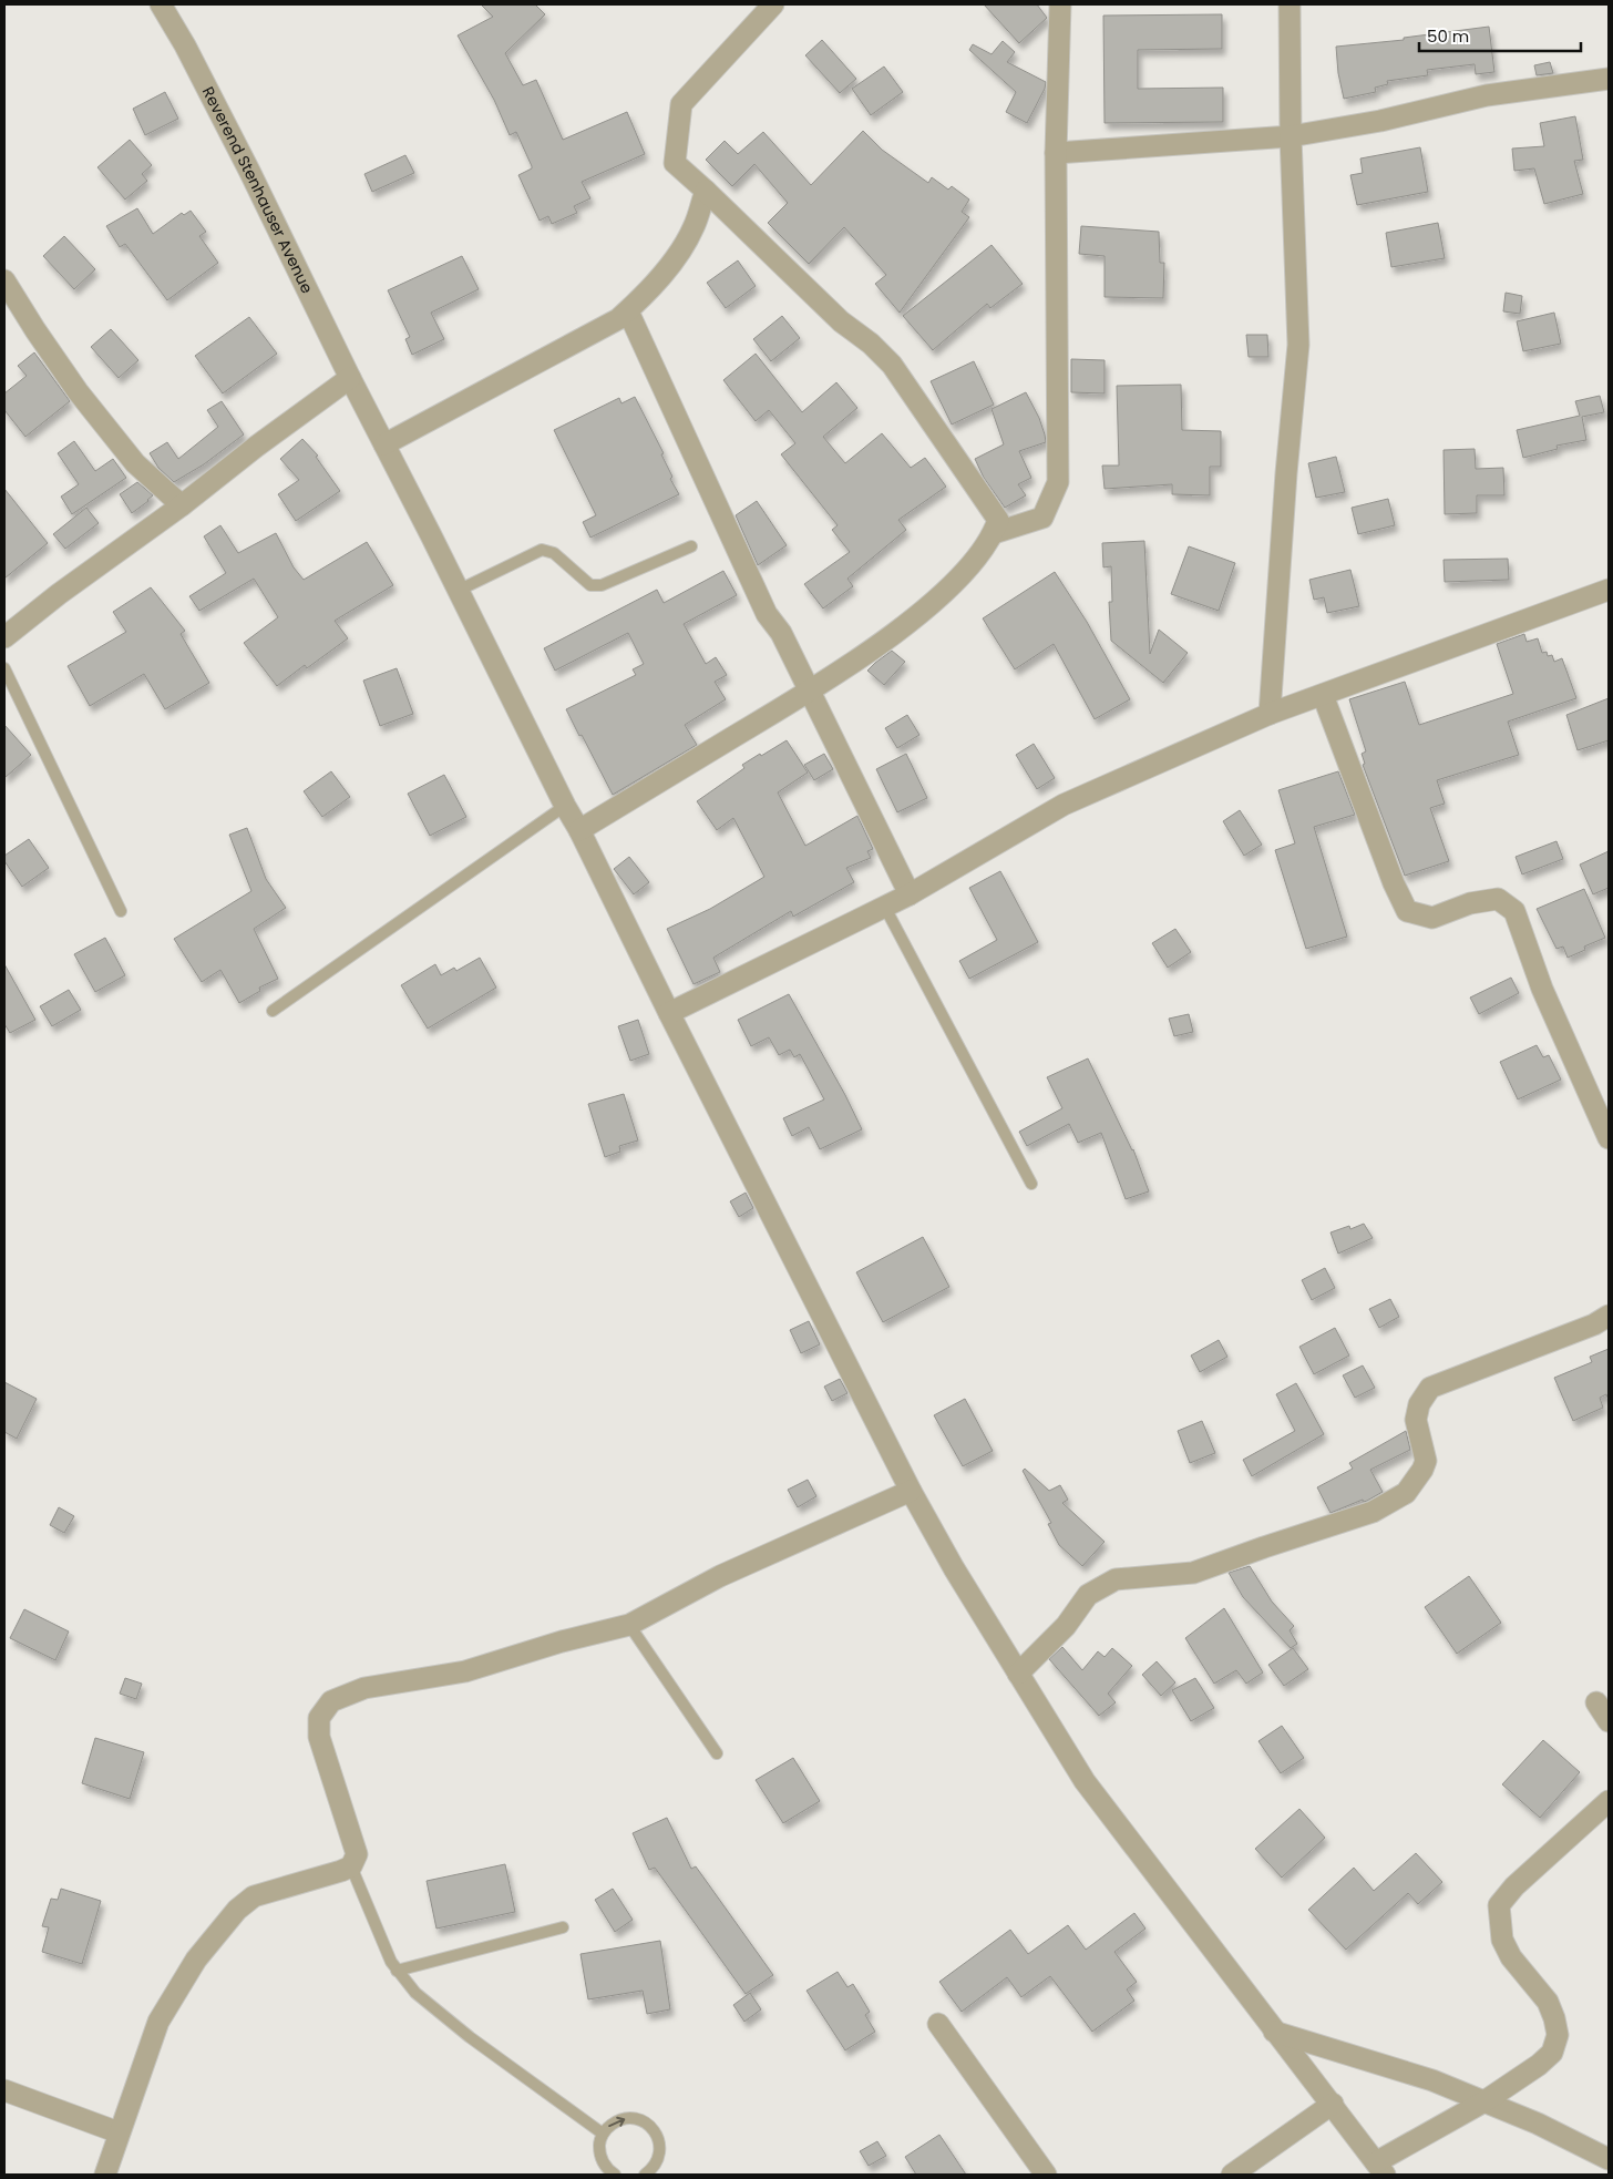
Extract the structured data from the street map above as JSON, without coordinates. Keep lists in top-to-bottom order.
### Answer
{
  "streets": {
    "street": ["Reverend Stenhauser Avenue"]
  },
  "scale_bar": "50 m"
}
